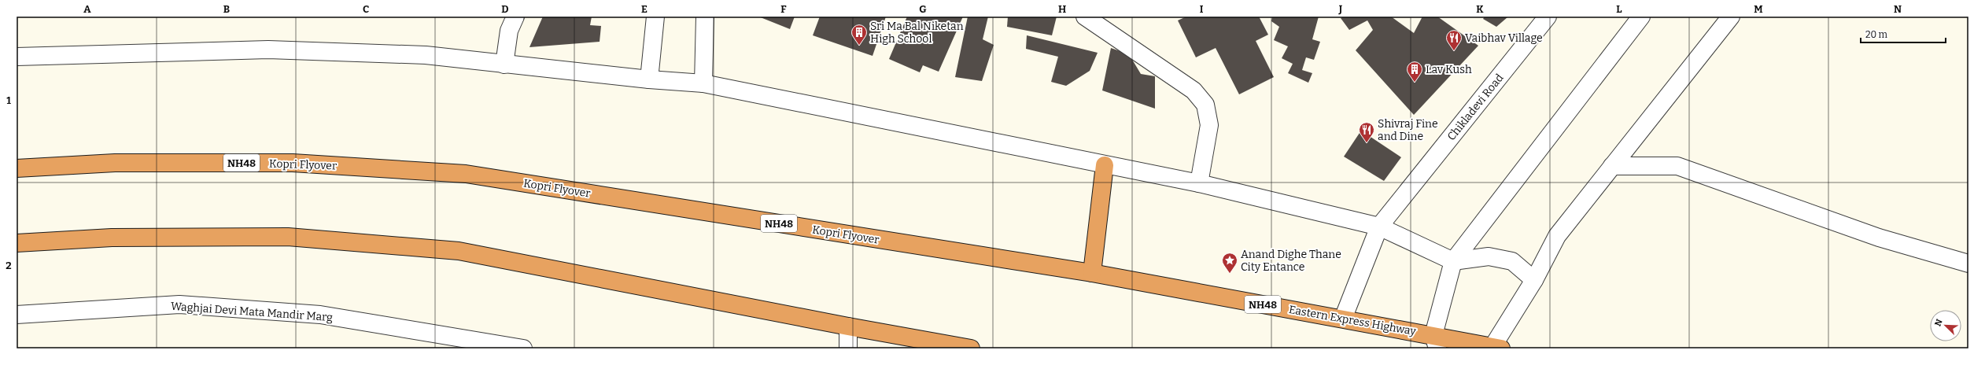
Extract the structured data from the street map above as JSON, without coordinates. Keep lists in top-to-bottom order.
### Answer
{
  "streets": {
    "highway": ["NH48", "Kopri Flyover", "Eastern Express Highway"],
    "street": ["Chikladevi Road", "Waghjai Devi Mata Mandir Marg"]
  },
  "crossings": [
    ["Chikladevi Road", "Eastern Express Highway"],
    ["Kopri Flyover", "Eastern Express Highway"]
  ],
  "places": {
    "building": ["Sri Ma Bal Niketan High School", "Lav Kush"],
    "restaurant": ["Vaibhav Village", "Shivraj Fine and Dine"],
    "place": ["Anand Dighe Thane City Entance"]
  },
  "scale_bar": "20 m",
  "north": "top left",
  "grid": {
    "columns": [
      "A",
      "B",
      "C",
      "D",
      "E",
      "F",
      "G",
      "H",
      "I",
      "J",
      "K",
      "L",
      "M",
      "N"
    ],
    "rows": ["1", "2"]
  }
}
